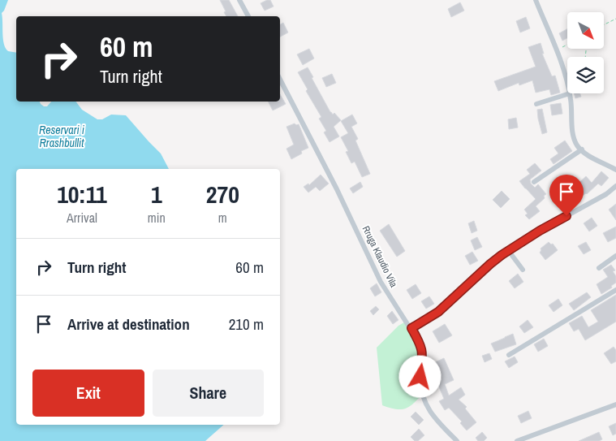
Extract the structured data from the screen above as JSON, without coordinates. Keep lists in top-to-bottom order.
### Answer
{
  "streets": {
    "street": ["Rruga Klaudio Vila"]
  },
  "water": ["Reservari i Rrashbullit"],
  "north": "bottom right",
  "page": {
    "turn": ["60 m", "Turn right"],
    "eta": [
      "10:11",
      "Arrival",
      "1",
      "min",
      "270",
      "m"
    ],
    "list": [
      {
        "name": "Turn right",
        "value": "60 m"
      },
      {
        "name": "Arrive at destination",
        "value": "210 m"
      }
    ],
    "buttons": ["Exit", "Share"]
  }
}
